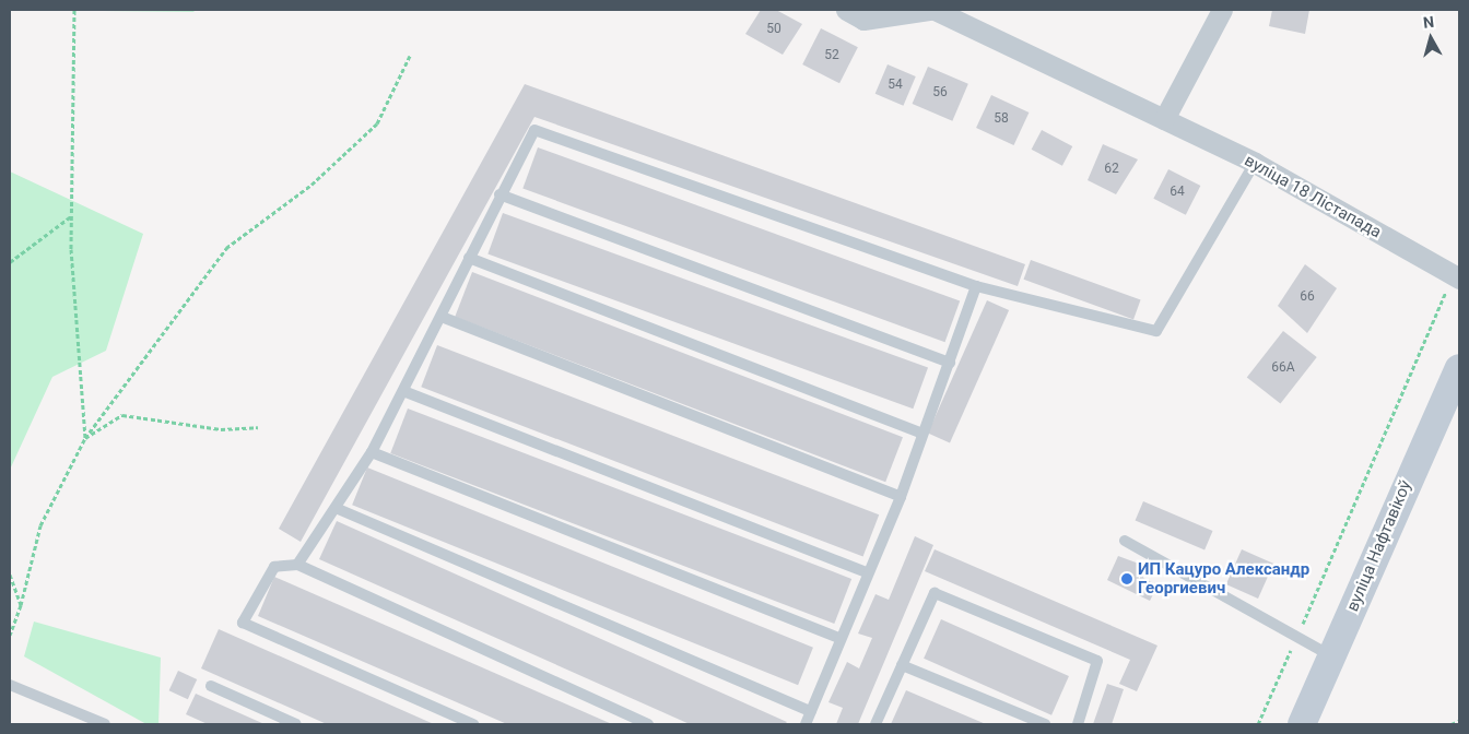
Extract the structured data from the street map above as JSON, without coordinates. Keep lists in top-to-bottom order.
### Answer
{
  "streets": {
    "street": ["вуліца 18 Лістапада", "вуліца Нафтавікоў"]
  },
  "places": ["ИП Кацуро Александр Георгиевич"],
  "house_numbers": [
    "50",
    "52",
    "54",
    "56",
    "58",
    "62",
    "64",
    "66",
    "66А"
  ],
  "north": "top"
}
